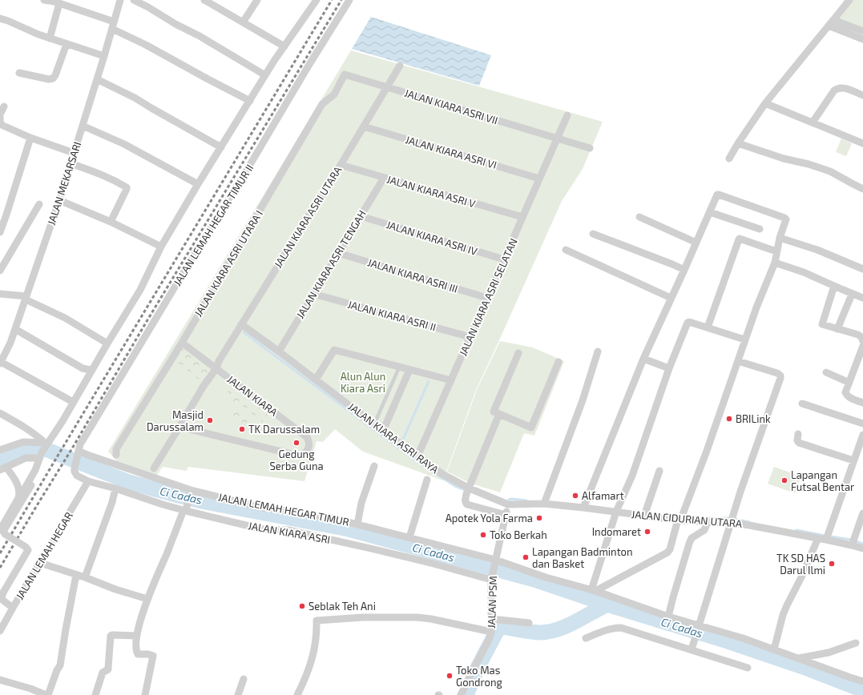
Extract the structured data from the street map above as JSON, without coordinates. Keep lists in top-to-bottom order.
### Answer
{
  "streets": {
    "street": [
      "JALAN KIARA ASRI VII",
      "JALAN KIARA ASRI VI",
      "JALAN MEKARSARI",
      "JALAN KIARA ASRI V",
      "JALAN KIARA ASRI UTARA",
      "JALAN LEMAH HEGAR TIMUR II",
      "JALAN KIARA ASRI IV",
      "JALAN KIARA ASRI UTARA I",
      "JALAN KIARA ASRI TENGAH",
      "JALAN KIARA ASRI III",
      "JALAN KIARA ASRI SELATAN",
      "JALAN KIARA ASRI II",
      "JALAN KIARA",
      "JALAN KIARA ASRI RAYA",
      "JALAN LEMAH HEGAR TIMUR",
      "JALAN CIDURIAN UTARA",
      "JALAN KIARA ASRI",
      "JALAN LEMAH HEGAR",
      "JALAN PSM"
    ]
  },
  "crossings": [
    ["JALAN KIARA ASRI VII", "JALAN KIARA ASRI UTARA"],
    ["JALAN KIARA ASRI VII", "JALAN KIARA ASRI UTARA I"],
    ["JALAN KIARA ASRI VII", "JALAN KIARA ASRI SELATAN"],
    ["JALAN KIARA ASRI VI", "JALAN KIARA ASRI UTARA"],
    ["JALAN KIARA ASRI VI", "JALAN KIARA ASRI SELATAN"],
    ["JALAN KIARA ASRI V", "JALAN KIARA ASRI UTARA"],
    ["JALAN KIARA ASRI V", "JALAN KIARA ASRI TENGAH"],
    ["JALAN KIARA ASRI V", "JALAN KIARA ASRI SELATAN"],
    ["JALAN KIARA ASRI UTARA", "JALAN KIARA"],
    ["JALAN KIARA ASRI UTARA", "JALAN KIARA ASRI RAYA"],
    ["JALAN LEMAH HEGAR TIMUR II", "JALAN LEMAH HEGAR TIMUR"],
    ["JALAN LEMAH HEGAR TIMUR II", "JALAN KIARA ASRI"],
    ["JALAN KIARA ASRI IV", "JALAN KIARA ASRI TENGAH"],
    ["JALAN KIARA ASRI IV", "JALAN KIARA ASRI SELATAN"],
    ["JALAN KIARA ASRI TENGAH", "JALAN KIARA ASRI III"],
    ["JALAN KIARA ASRI TENGAH", "JALAN KIARA ASRI II"],
    ["JALAN KIARA ASRI TENGAH", "JALAN KIARA ASRI RAYA"],
    ["JALAN KIARA ASRI III", "JALAN KIARA ASRI SELATAN"],
    ["JALAN KIARA ASRI SELATAN", "JALAN KIARA ASRI II"],
    ["JALAN KIARA ASRI SELATAN", "JALAN KIARA ASRI RAYA"],
    ["JALAN KIARA ASRI RAYA", "JALAN CIDURIAN UTARA"],
    ["JALAN KIARA ASRI RAYA", "JALAN PSM"],
    ["JALAN LEMAH HEGAR TIMUR", "JALAN PSM"],
    ["JALAN CIDURIAN UTARA", "JALAN PSM"],
    ["JALAN KIARA ASRI", "JALAN LEMAH HEGAR"],
    ["JALAN KIARA ASRI", "JALAN PSM"]
  ],
  "water": ["Ci Cadas"],
  "parks": ["Alun Alun Kiara Asri"],
  "places": [
    "BRILink",
    "Masjid Darussalam",
    "TK Darussalam",
    "Gedung Serba Guna",
    "Lapangan Futsal Bentar",
    "Alfamart",
    "Apotek Yola Farma",
    "Indomaret",
    "Toko Berkah",
    "Lapangan Badminton dan Basket",
    "TK SD HAS Darul Ilmi",
    "Seblak Teh Ani",
    "Toko Mas Gondrong"
  ]
}
